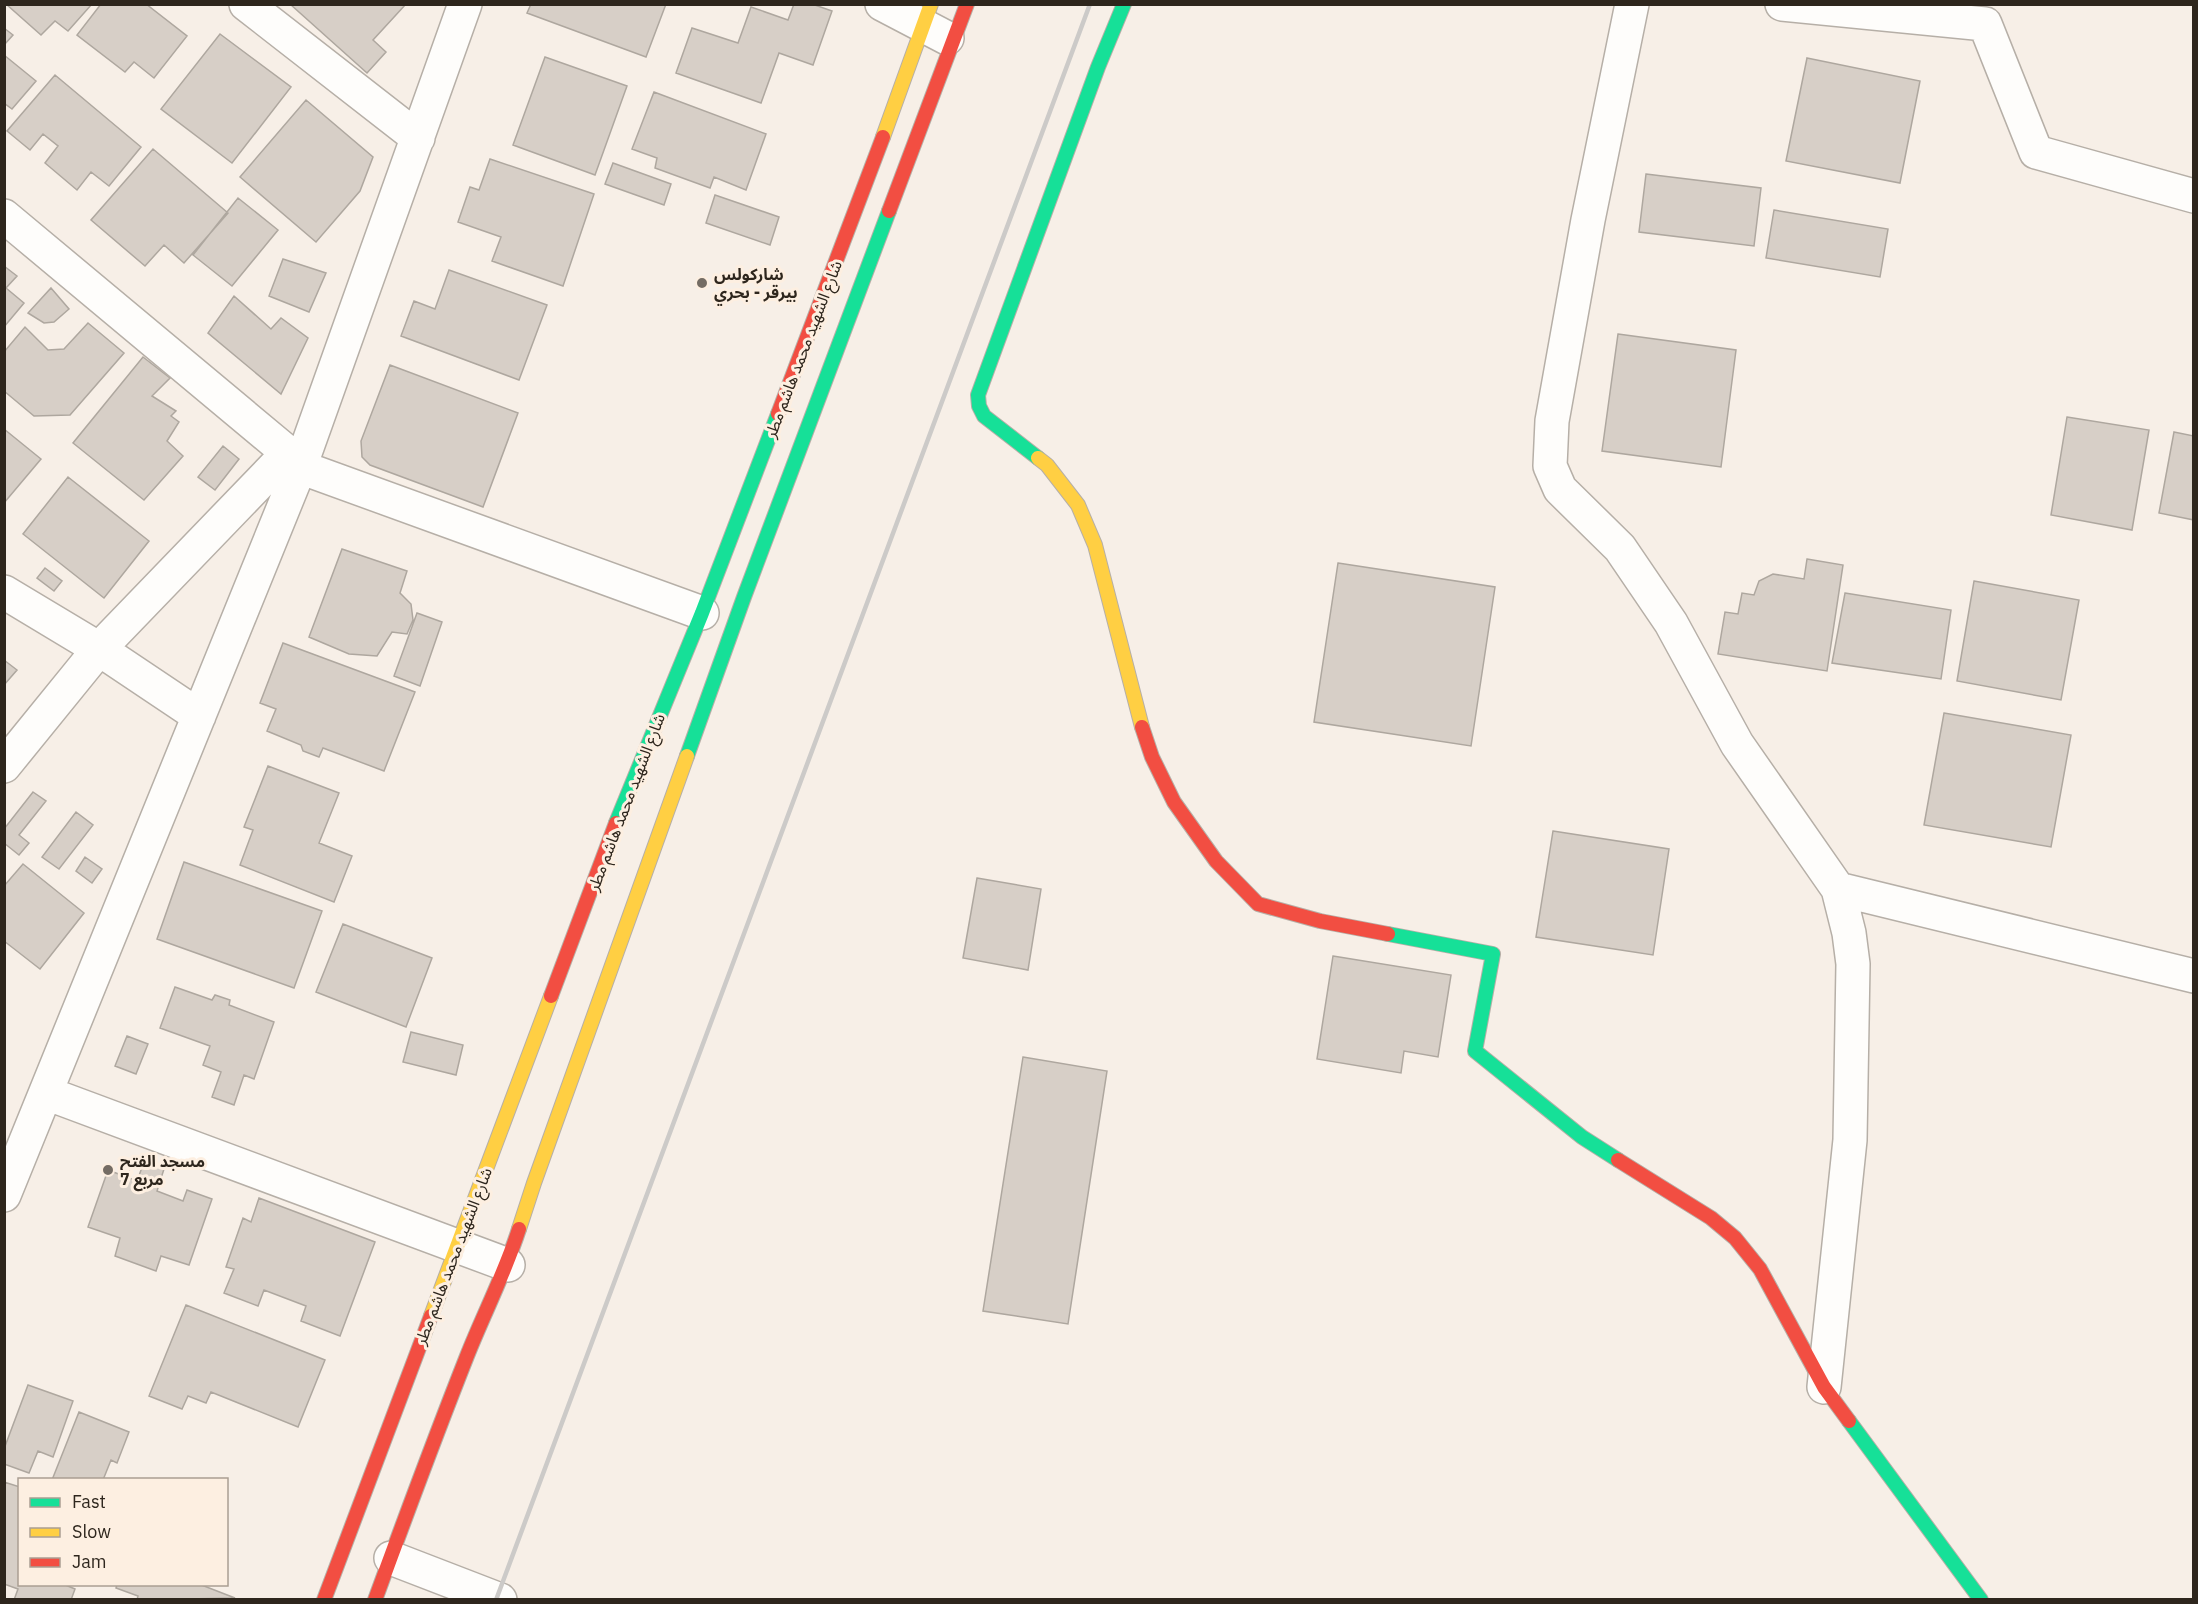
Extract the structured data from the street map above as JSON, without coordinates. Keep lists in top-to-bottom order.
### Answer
{
  "streets": {
    "main road": ["شارع الشهيد محمد هاشم مطر"]
  },
  "places": ["شاركولس بيرقر - بحري", "مسجد الفتح مربع 7"],
  "legend": ["Fast", "Slow", "Jam"]
}
